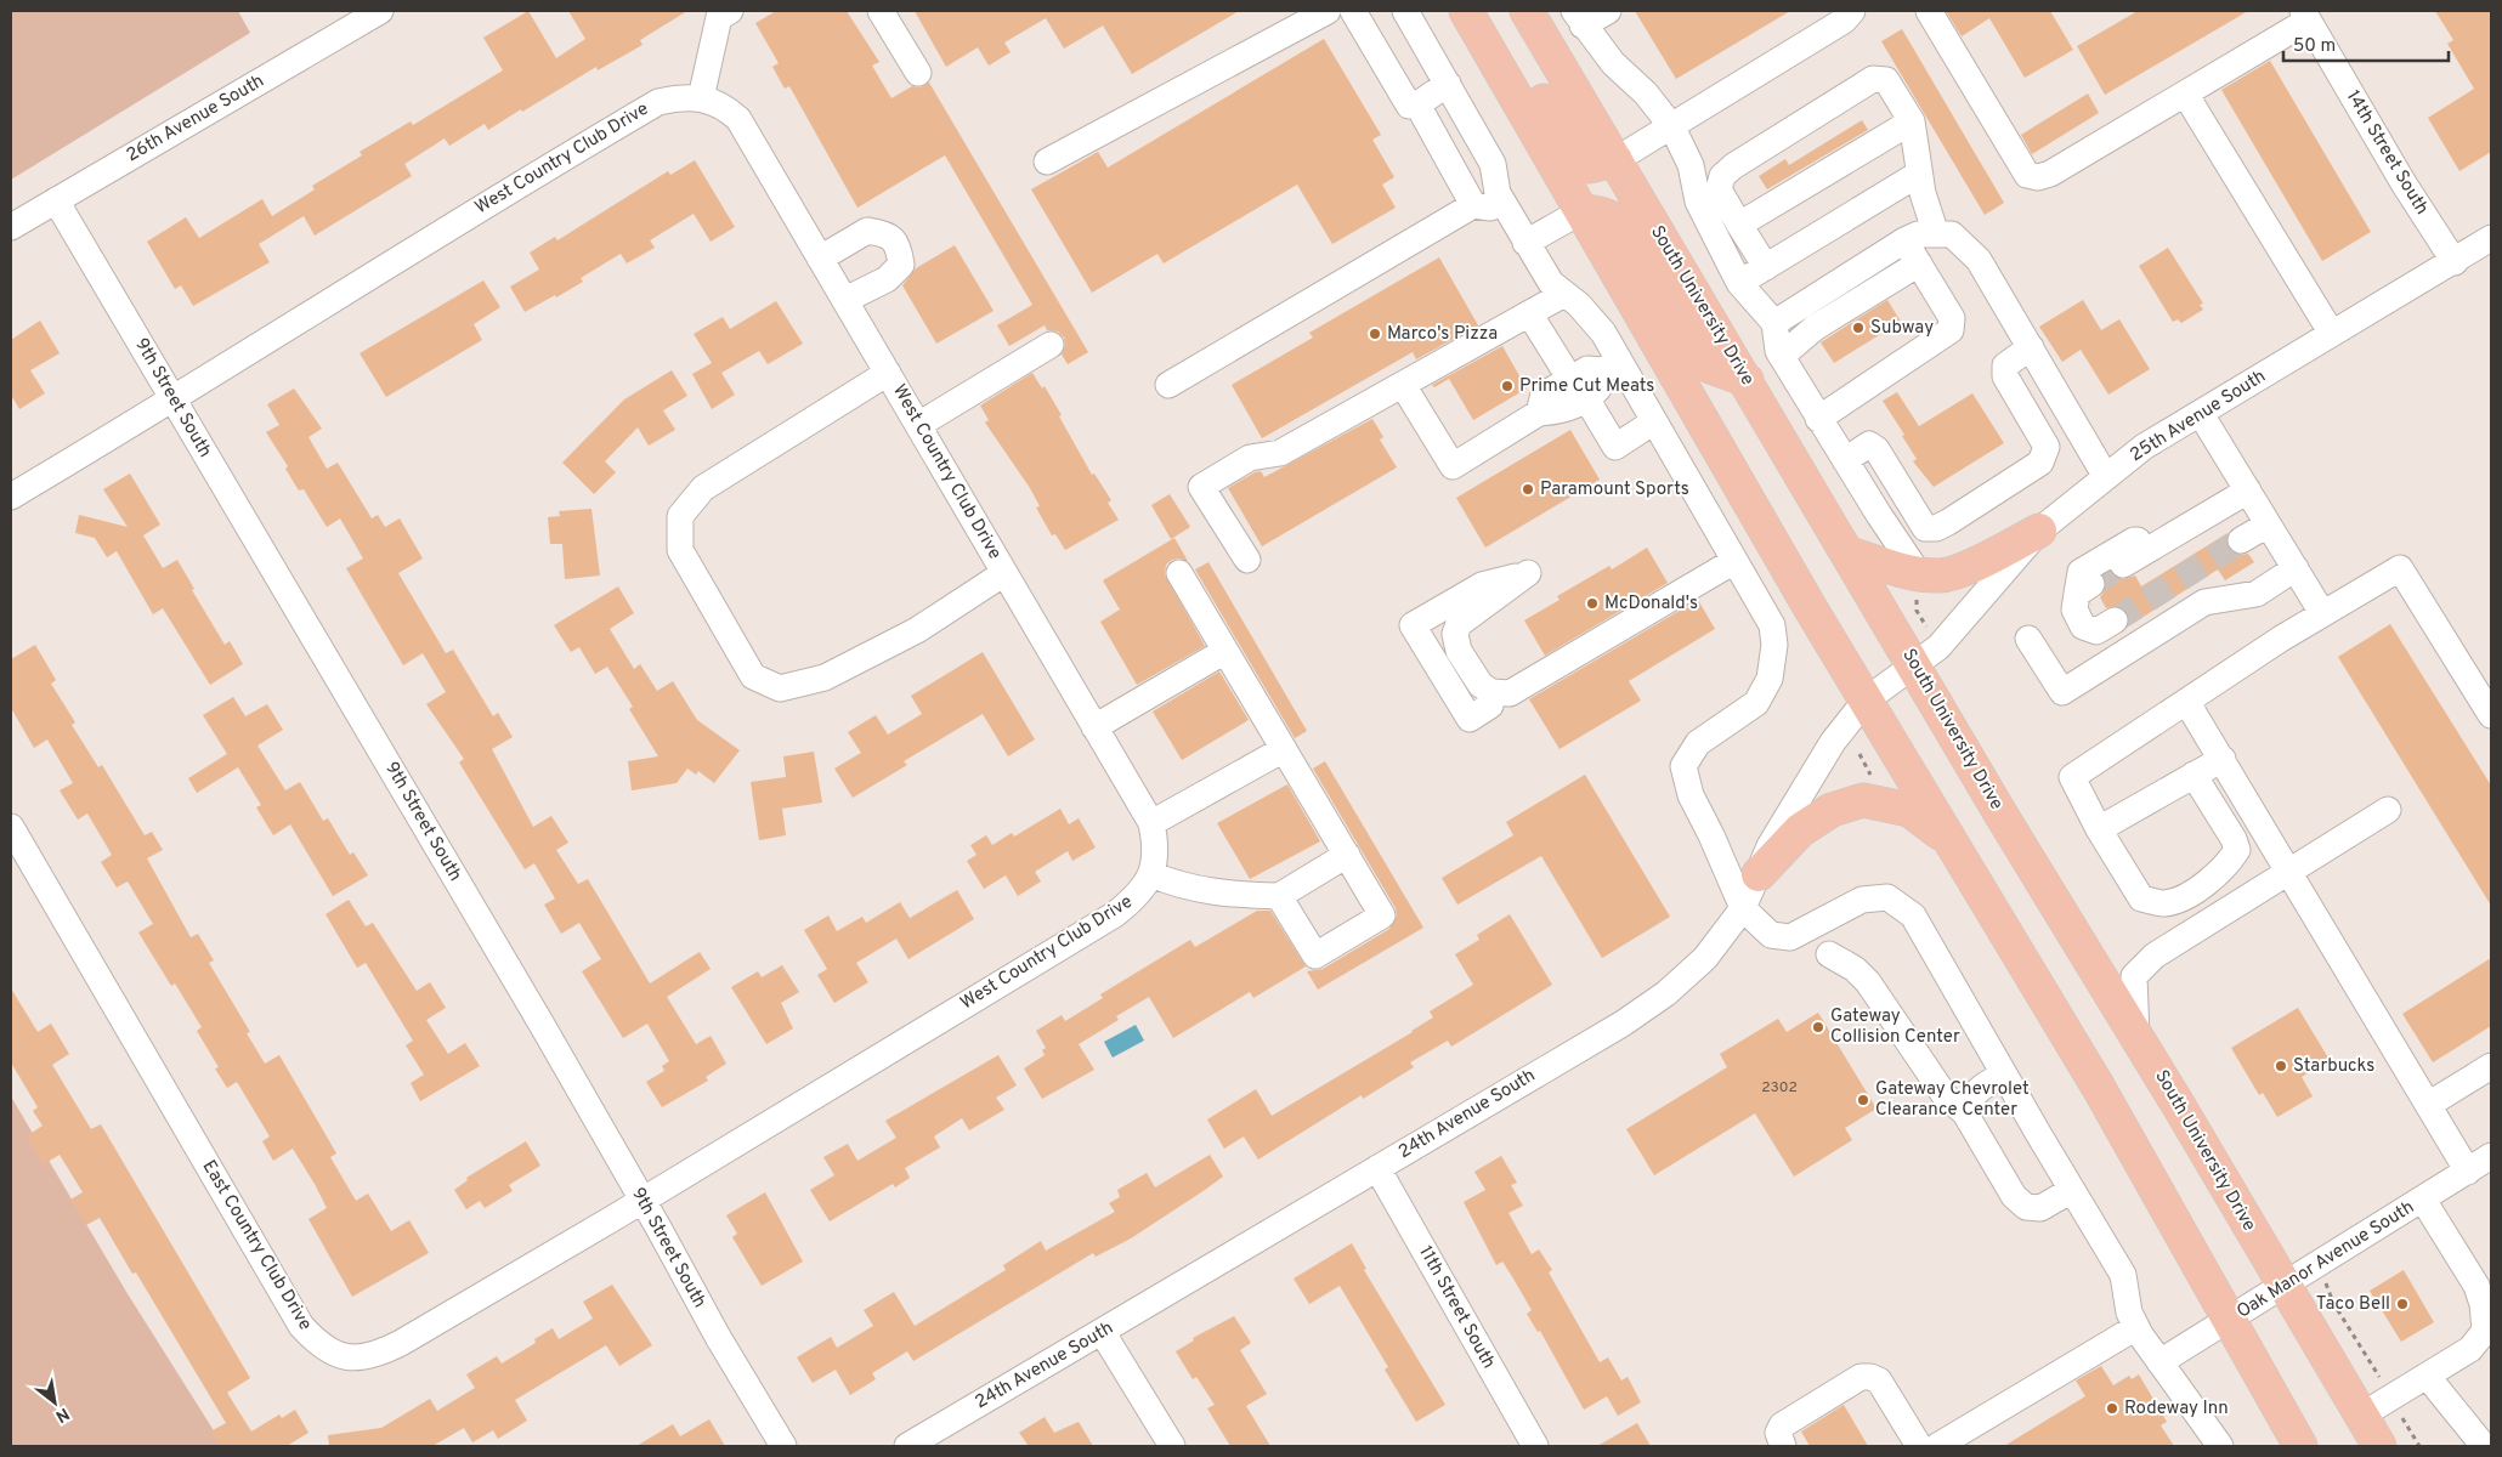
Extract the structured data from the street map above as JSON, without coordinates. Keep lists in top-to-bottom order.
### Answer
{
  "streets": {
    "main road": ["South University Drive"],
    "street": [
      "26th Avenue South",
      "14th Street South",
      "West Country Club Drive",
      "9th Street South",
      "25th Avenue South",
      "24th Avenue South",
      "East Country Club Drive",
      "Oak Manor Avenue South",
      "11th Street South"
    ]
  },
  "crossings": [
    ["26th Avenue South", "9th Street South"],
    ["14th Street South", "25th Avenue South"],
    ["West Country Club Drive", "9th Street South"],
    ["West Country Club Drive", "East Country Club Drive"],
    ["South University Drive", "25th Avenue South"],
    ["South University Drive", "24th Avenue South"],
    ["South University Drive", "Oak Manor Avenue South"],
    ["9th Street South", "East Country Club Drive"],
    ["25th Avenue South", "24th Avenue South"],
    ["24th Avenue South", "11th Street South"]
  ],
  "places": [
    "Subway",
    "Marco's Pizza",
    "Prime Cut Meats",
    "Paramount Sports",
    "McDonald's",
    "Gateway Collision Center",
    "Starbucks",
    "Gateway Chevrolet Clearance Center",
    "Taco Bell",
    "Rodeway Inn"
  ],
  "house_numbers": ["2302"],
  "scale_bar": "50 m",
  "north": "bottom right"
}
